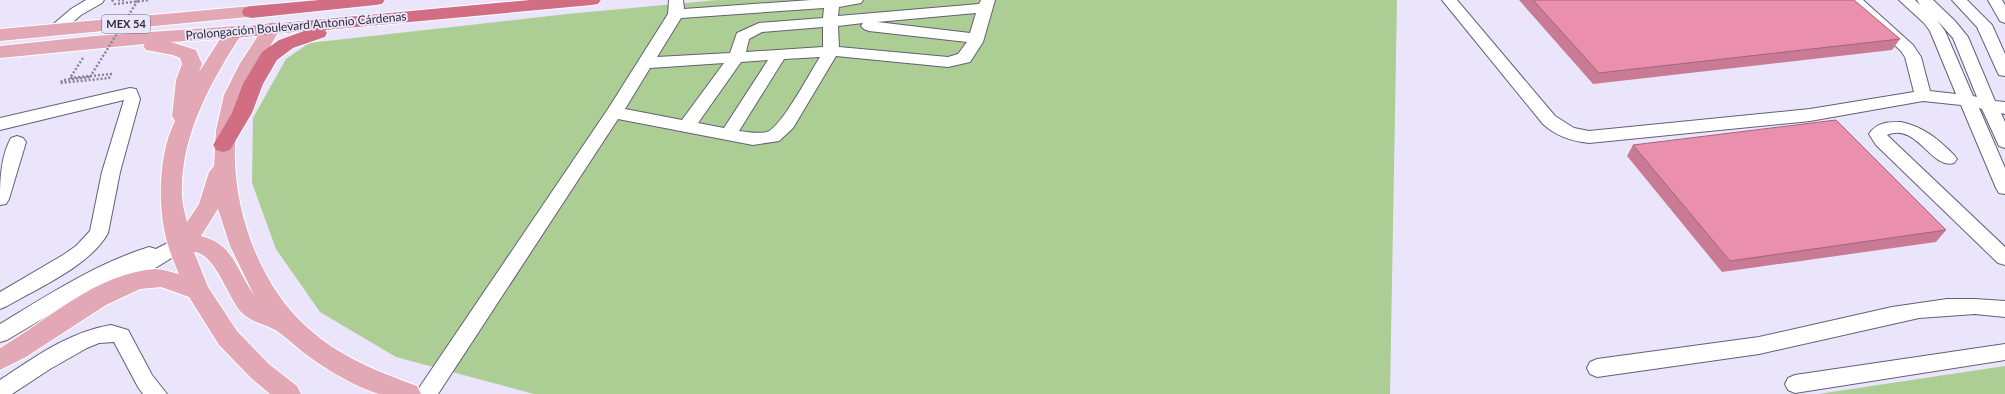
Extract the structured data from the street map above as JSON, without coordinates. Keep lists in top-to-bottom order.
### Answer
{
  "streets": {
    "highway": ["MEX 54", "Prolongación Boulevard Antonio Cárdenas"]
  }
}
